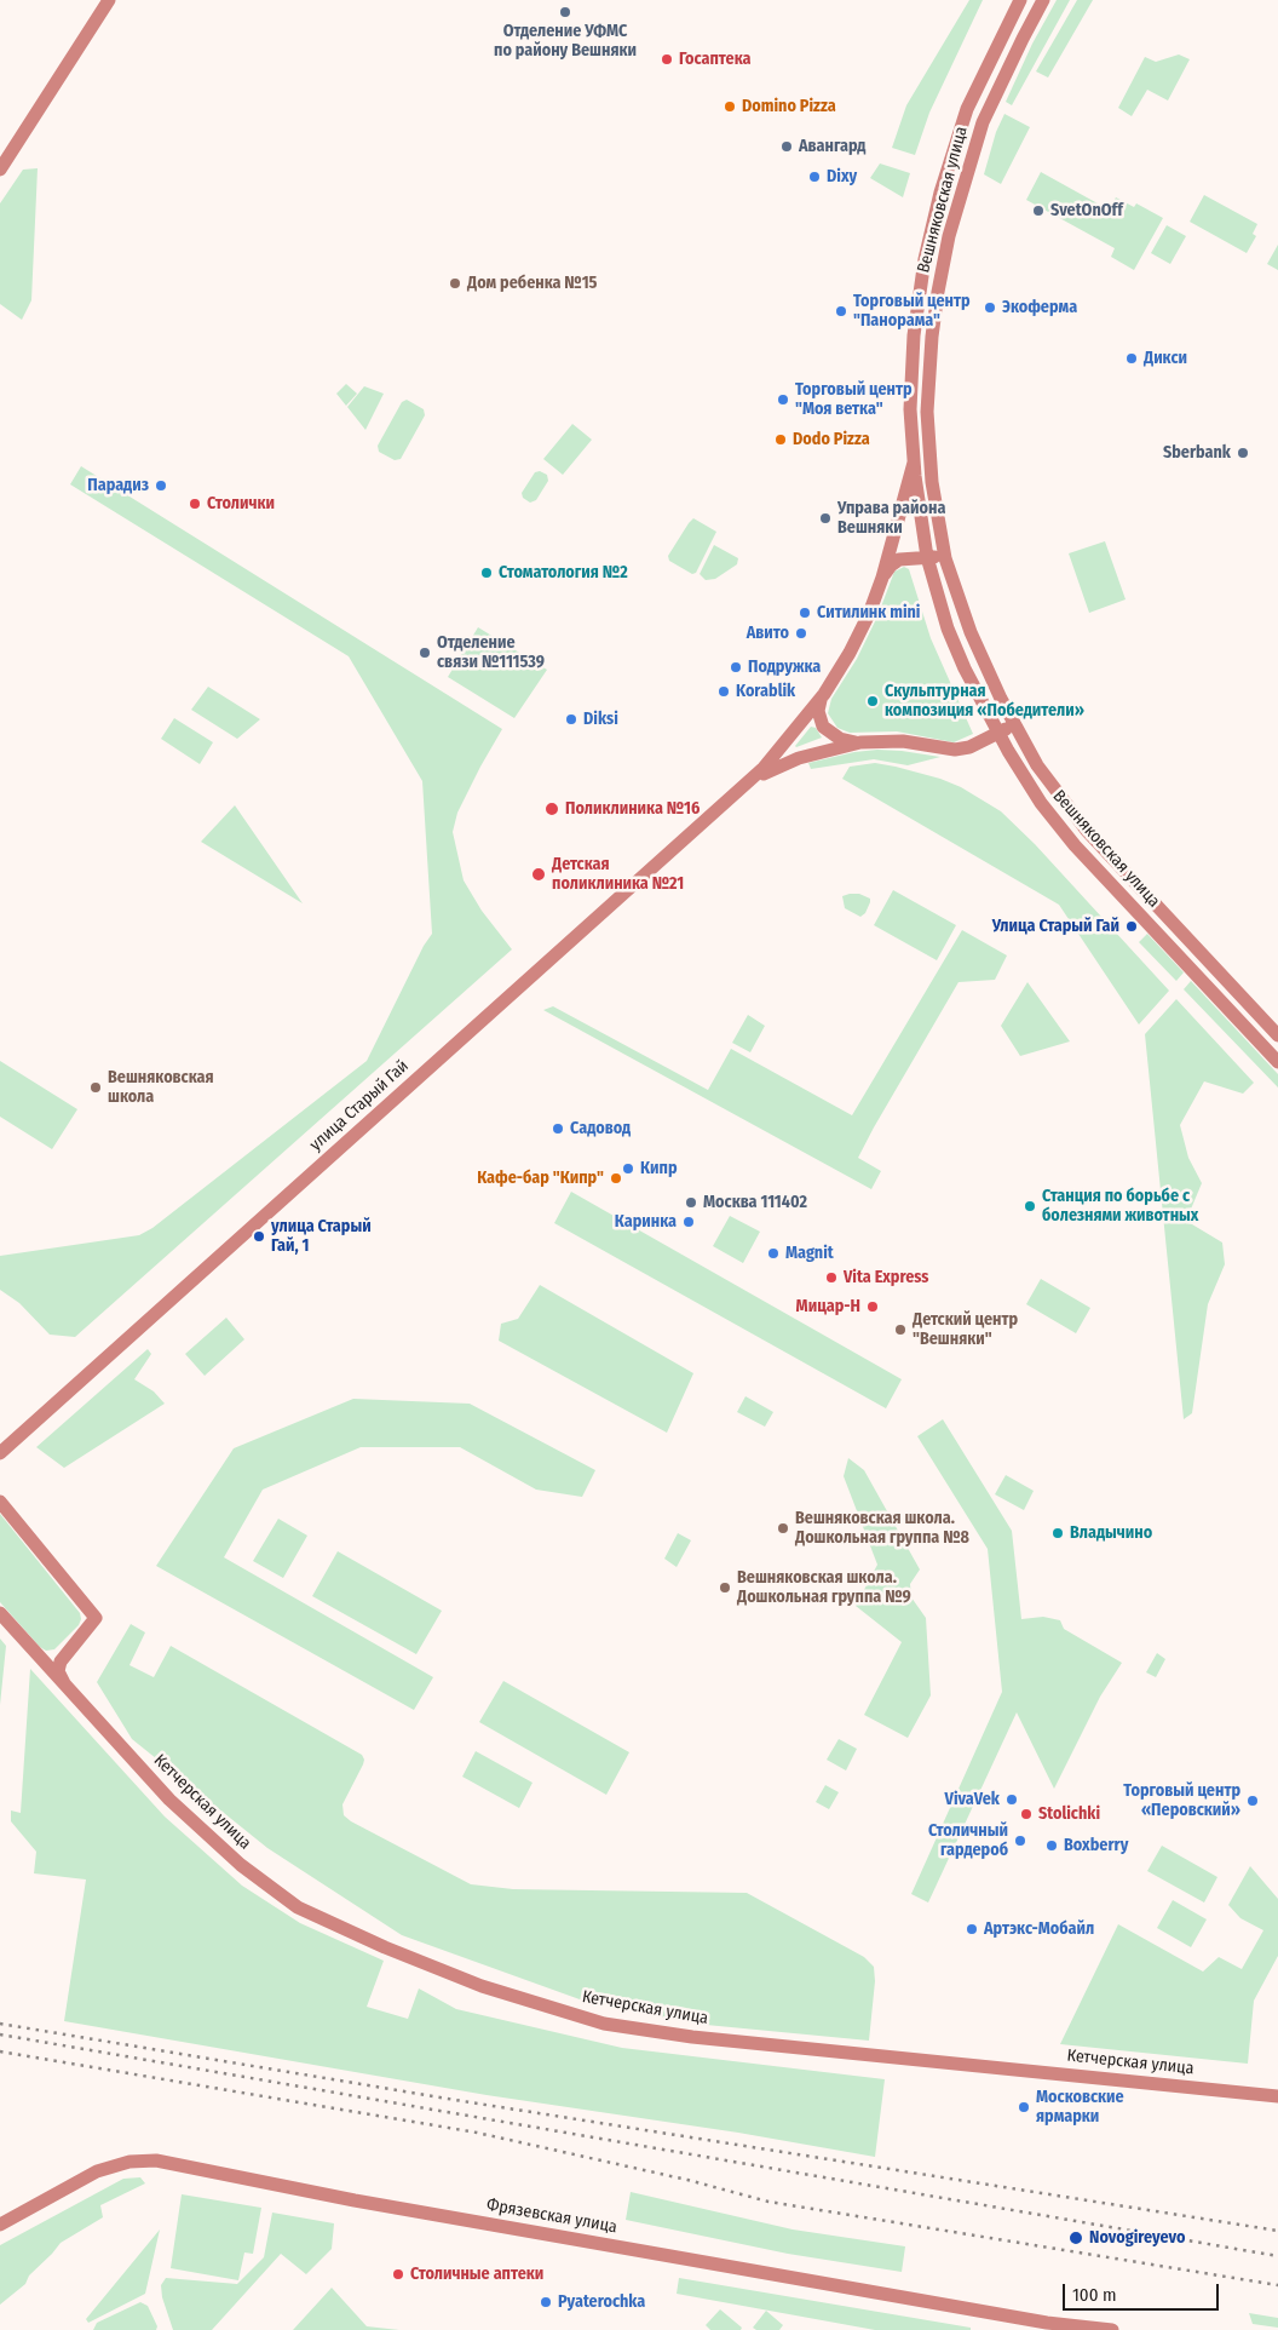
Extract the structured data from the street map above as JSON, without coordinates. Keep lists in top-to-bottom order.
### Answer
{
  "streets": {
    "main road": [
      "Вешняковская улица",
      "улица Старый Гай",
      "Кетчерская улица",
      "Фрязевская улица"
    ]
  },
  "crossings": [
    ["Вешняковская улица", "улица Старый Гай"]
  ],
  "places": [
    "Отделение УФМС по району Вешняки",
    "Госаптека",
    "Domino Pizza",
    "Авангард",
    "Dixy",
    "SvetOnOff",
    "Дом ребенка №15",
    "Экоферма",
    "Торговый центр \"Панорама\"",
    "Дикси",
    "Торговый центр \"Моя ветка\"",
    "Dodo Pizza",
    "Sberbank",
    "Парадиз",
    "Столички",
    "Управа района Вешняки",
    "Стоматология №2",
    "Ситилинк mini",
    "Авито",
    "Отделение связи №111539",
    "Подружка",
    "Korablik",
    "Скульптурная композиция «Победители»",
    "Diksi",
    "Поликлиника №16",
    "Детская поликлиника №21",
    "Улица Старый Гай",
    "Вешняковская школа",
    "Садовод",
    "Кипр",
    "Кафе-бар \"Кипр\"",
    "Москва 111402",
    "Станция по борьбе с болезнями животных",
    "Каринка",
    "улица Старый Гай, 1",
    "Magnit",
    "Vita Express",
    "Мицар-Н",
    "Детский центр \"Вешняки\"",
    "Вешняковская школа. Дошкольная группа №8",
    "Владычино",
    "Вешняковская школа. Дошкольная группа №9",
    "VivaVek",
    "Торговый центр «Перовский»",
    "Stolichki",
    "Столичный гардероб",
    "Boxberry",
    "Артэкс-Мобайл",
    "Московские ярмарки",
    "Novogireyevo",
    "Столичные аптеки",
    "Pyaterochka"
  ],
  "scale_bar": "100 m"
}
